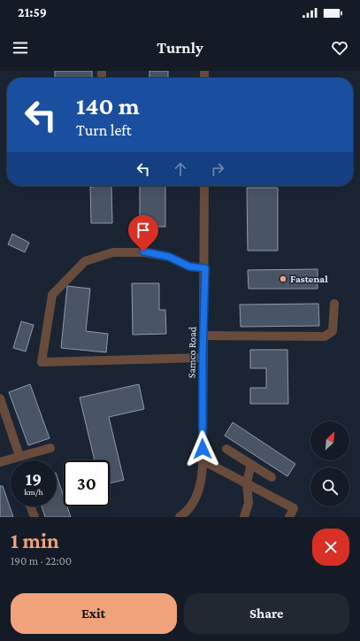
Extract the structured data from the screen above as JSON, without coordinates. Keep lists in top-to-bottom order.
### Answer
{
  "streets": {
    "street": ["Samco Road"]
  },
  "places": ["Fastenal"],
  "north": "top right",
  "page": {
    "status": "21:59",
    "header": "Turnly",
    "turn": ["140 m", "Turn left"],
    "speed": "19 km/h",
    "limit": "30",
    "heading": ["1 min", "190 m · 22:00"],
    "buttons": ["Exit", "Share"]
  }
}
